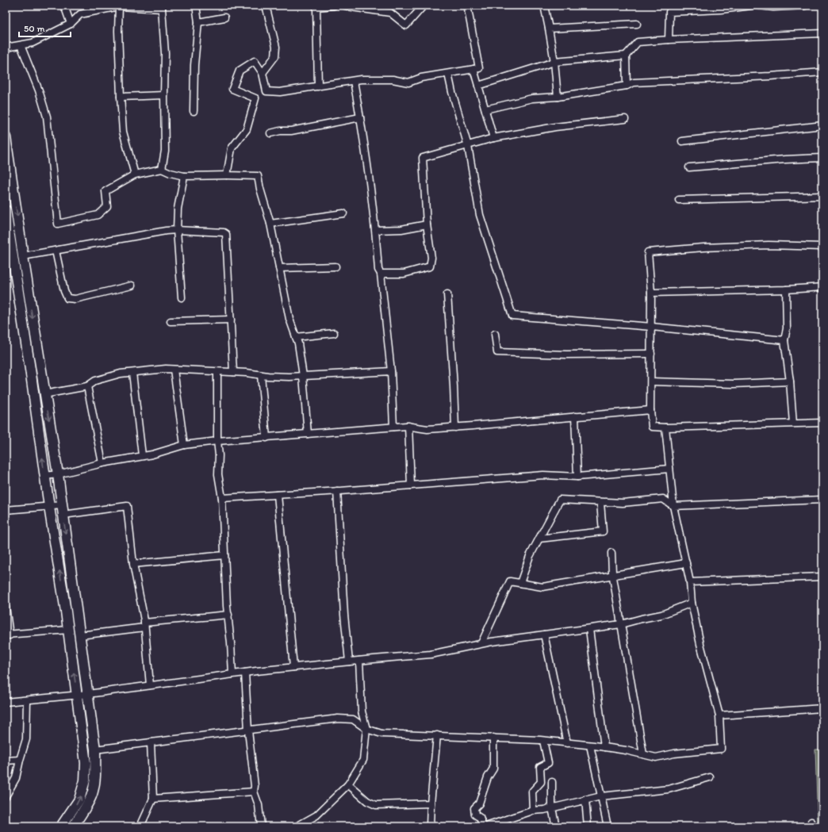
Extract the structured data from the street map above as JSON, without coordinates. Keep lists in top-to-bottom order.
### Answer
{
  "scale_bar": "50 m"
}
